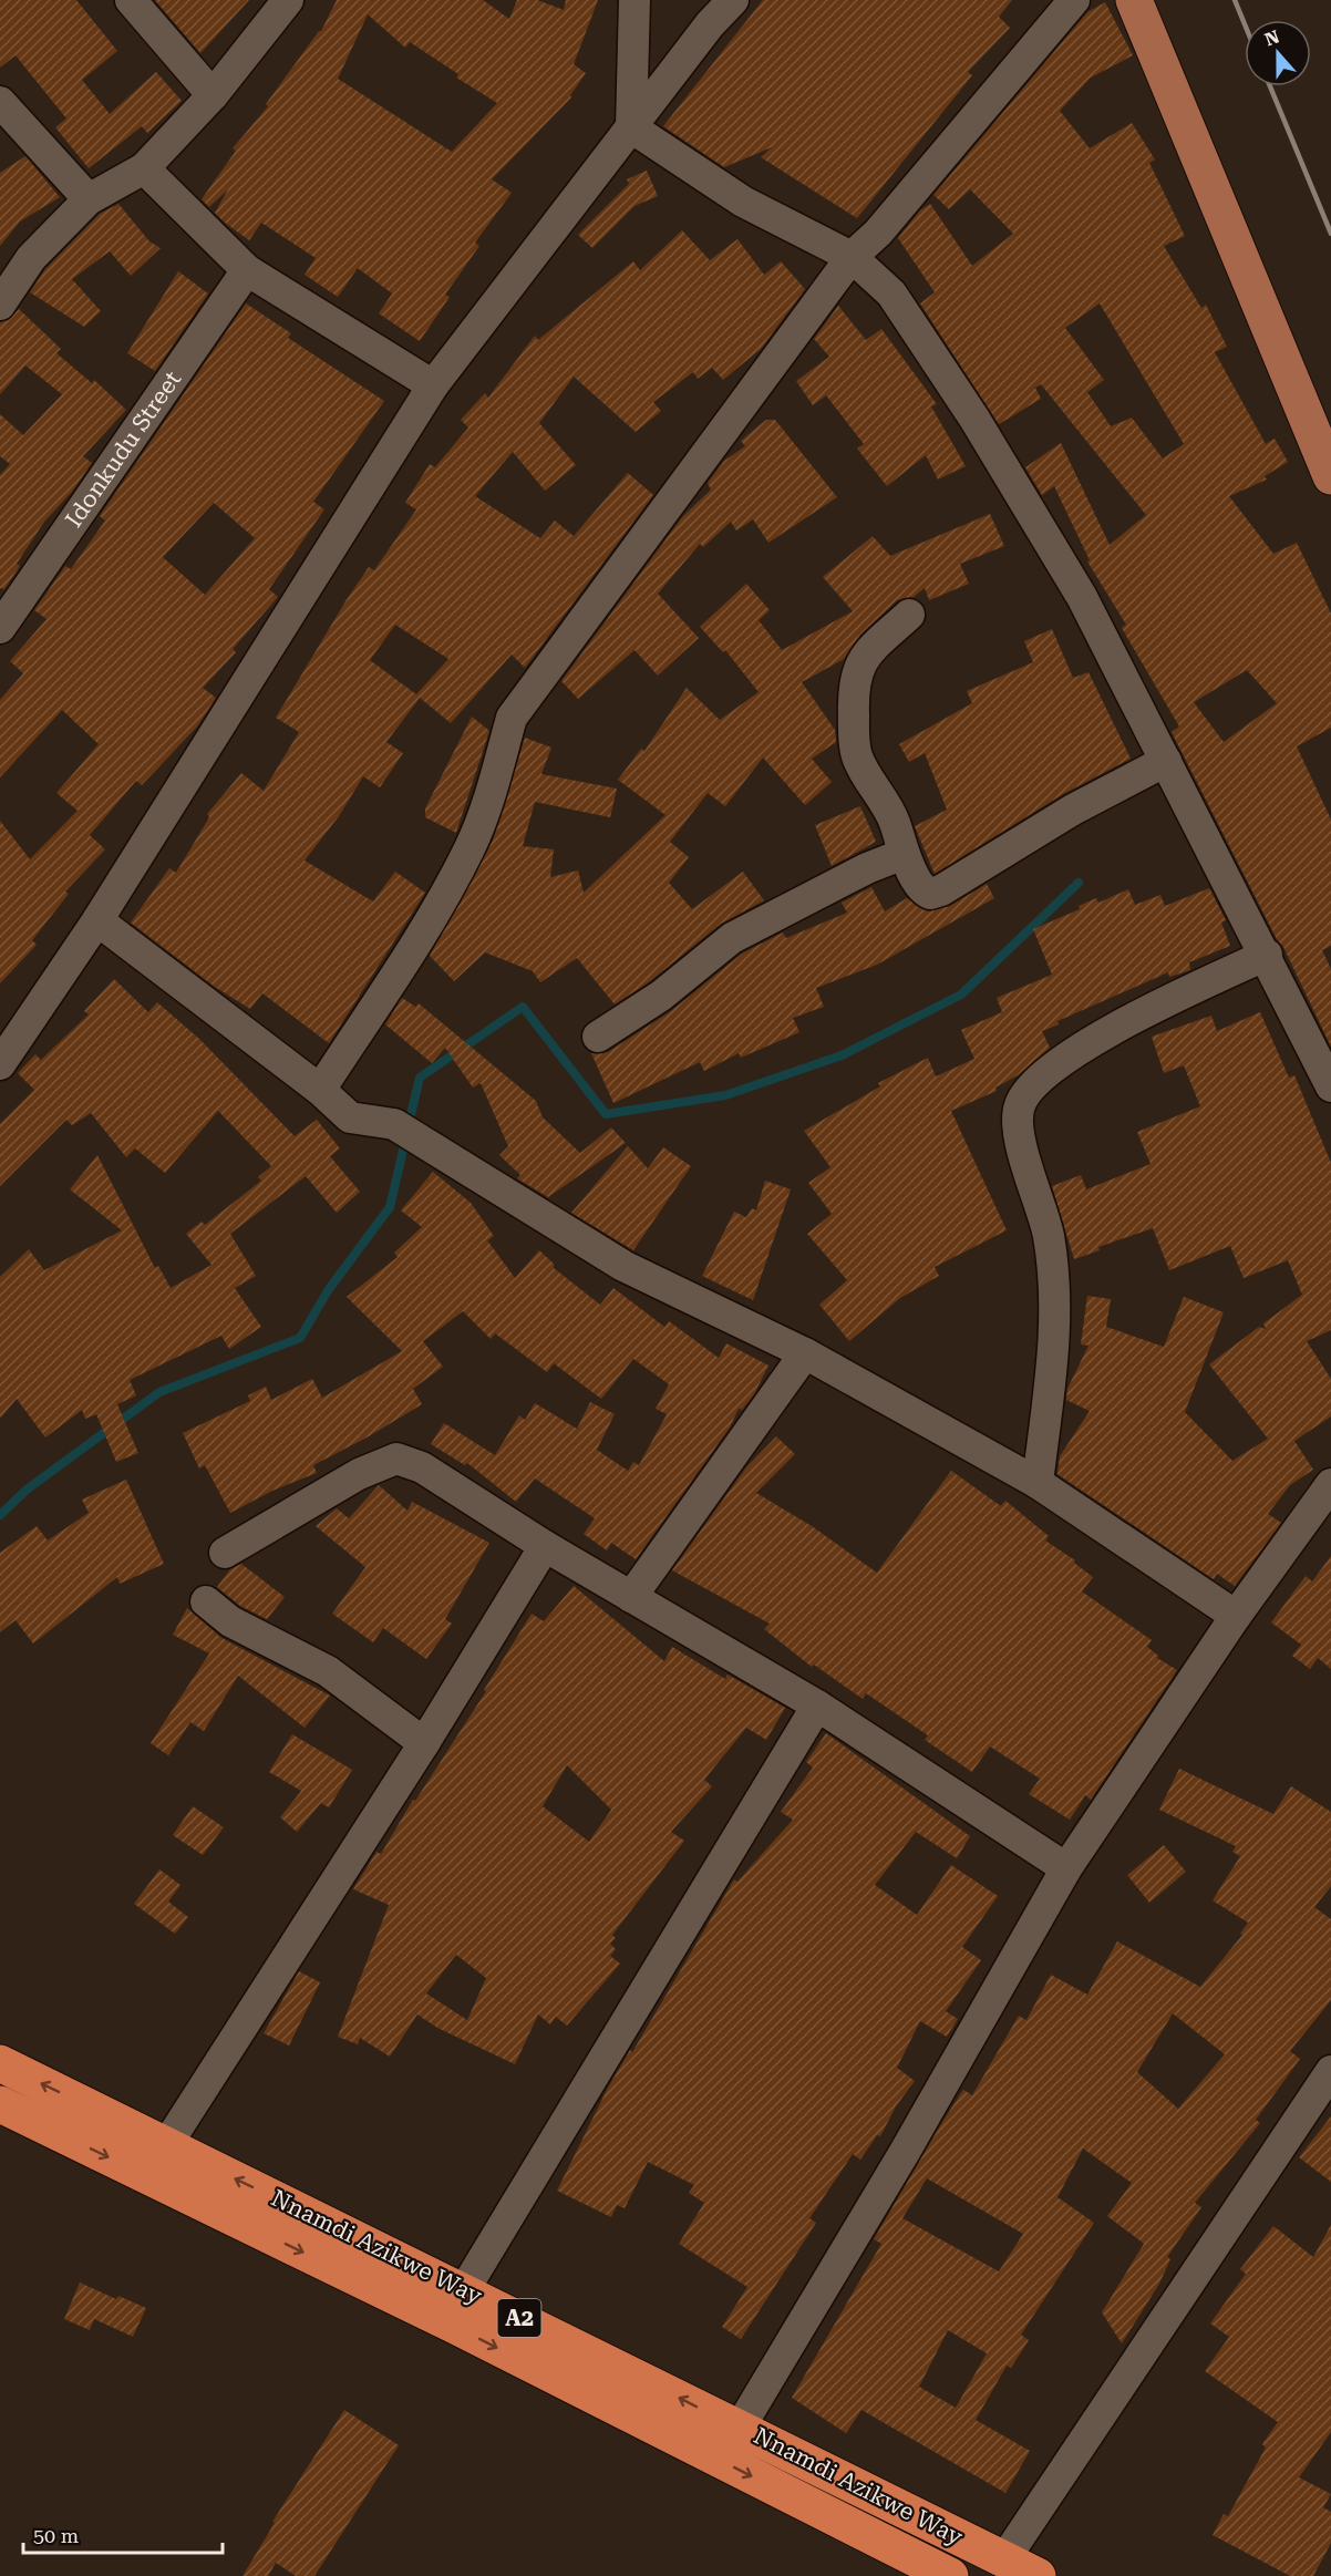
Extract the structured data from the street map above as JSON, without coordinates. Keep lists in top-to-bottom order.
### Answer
{
  "streets": {
    "highway": ["Nnamdi Azikwe Way", "A2"],
    "street": ["Idonkudu Street"]
  },
  "scale_bar": "50 m",
  "north": "top"
}
